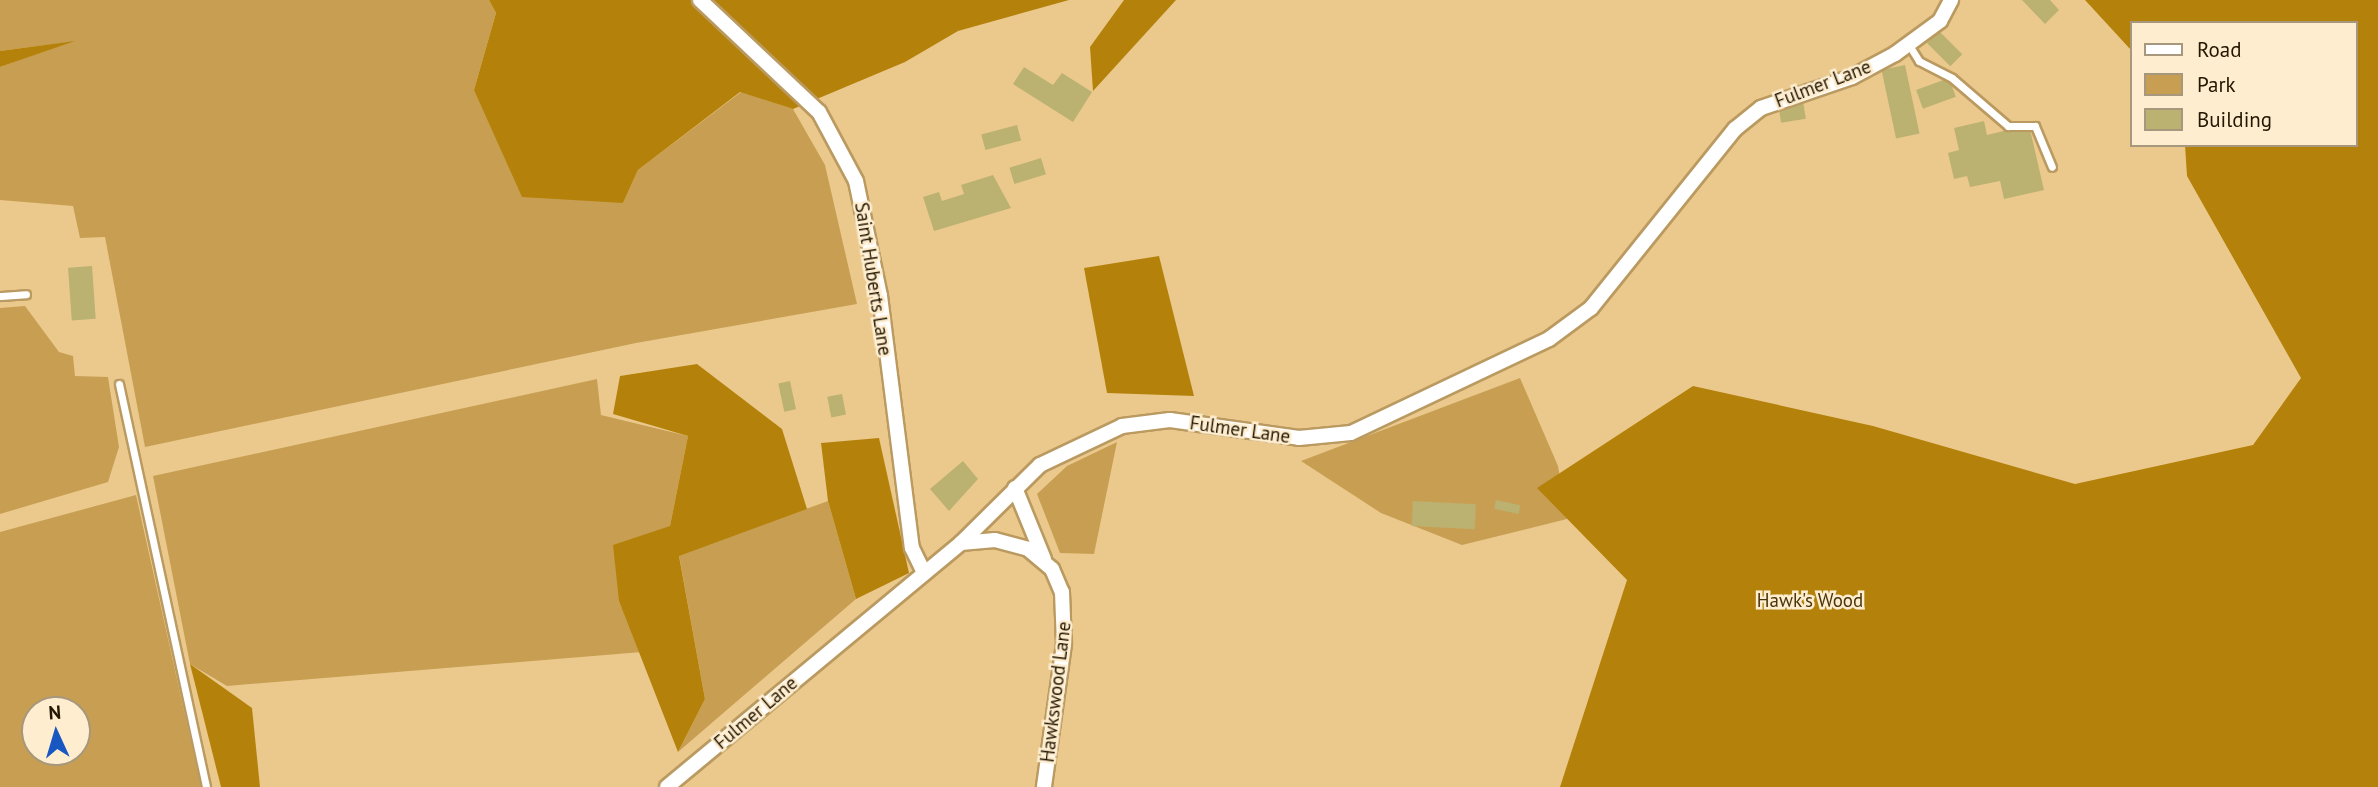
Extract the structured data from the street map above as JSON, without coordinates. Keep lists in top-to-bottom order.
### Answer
{
  "streets": {
    "street": ["Fulmer Lane", "Saint Huberts Lane", "Hawkswood Lane"]
  },
  "crossings": [
    ["Fulmer Lane", "Saint Huberts Lane"],
    ["Fulmer Lane", "Hawkswood Lane"]
  ],
  "parks": ["Hawk's Wood"],
  "legend": ["Road", "Park", "Building"],
  "north": "top"
}
